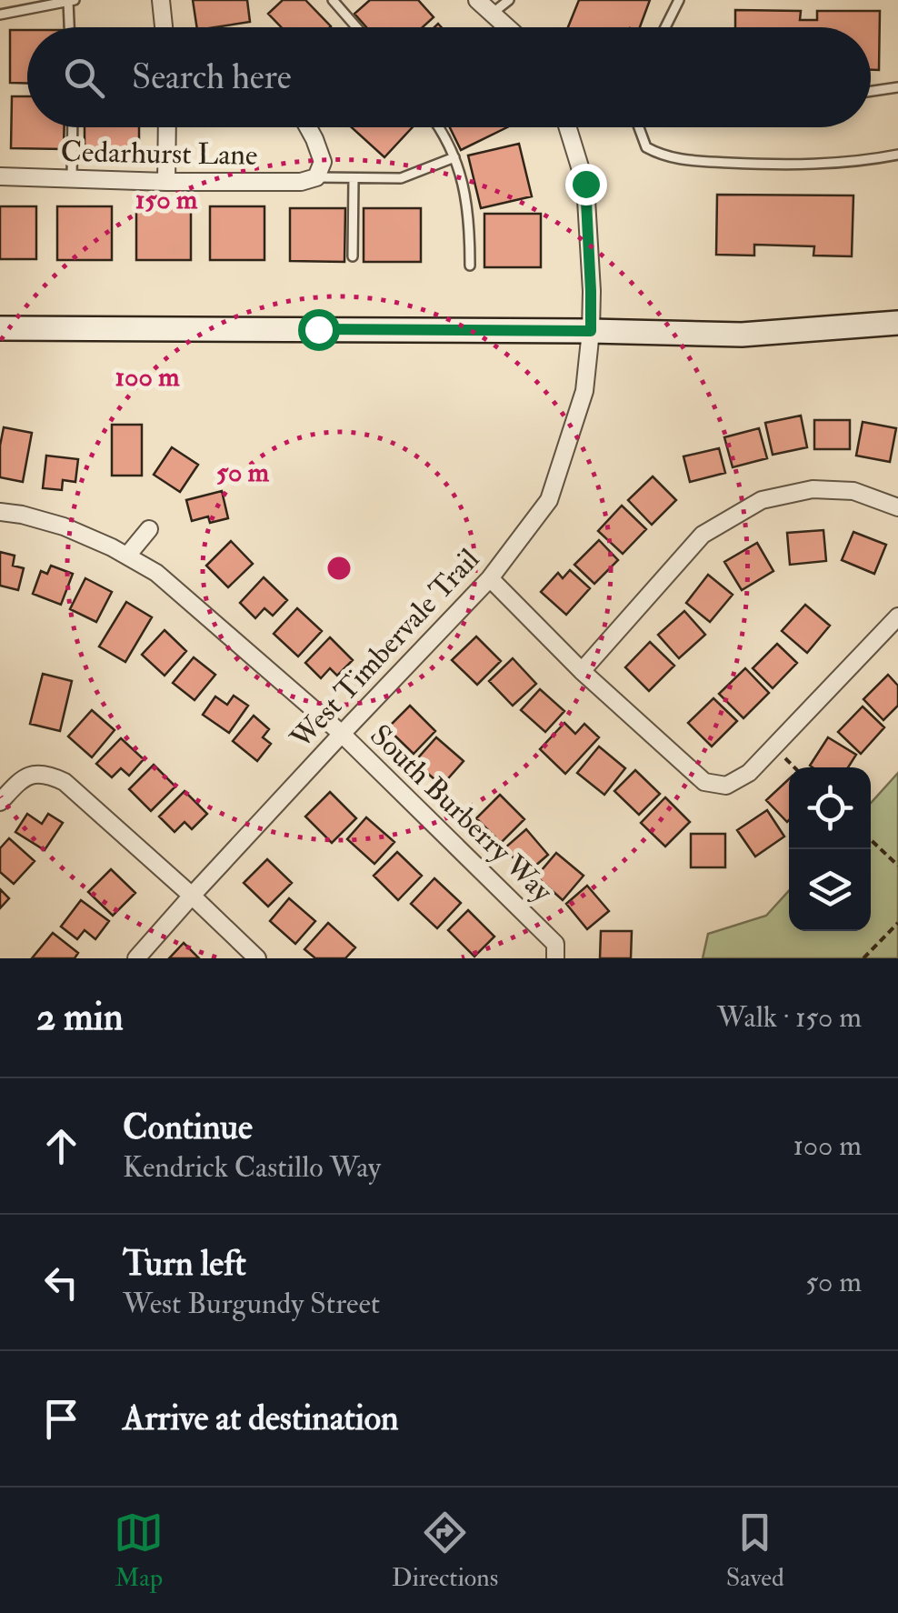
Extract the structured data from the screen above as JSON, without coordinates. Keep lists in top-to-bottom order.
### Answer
{
  "streets": {
    "street": ["Cedarhurst Lane", "West Timbervale Trail", "South Burberry Way"]
  },
  "crossings": [
    ["West Timbervale Trail", "South Burberry Way"]
  ],
  "page": {
    "search": "Search here",
    "heading": ["2 min", "Walk · 150 m"],
    "list": [
      ["Continue", "Kendrick Castillo Way", "100 m"],
      ["Turn left", "West Burgundy Street", "50 m"],
      "Arrive at destination"
    ],
    "nav": ["Map", "Directions", "Saved"]
  },
  "rings": ["150 m", "100 m", "50 m"]
}
